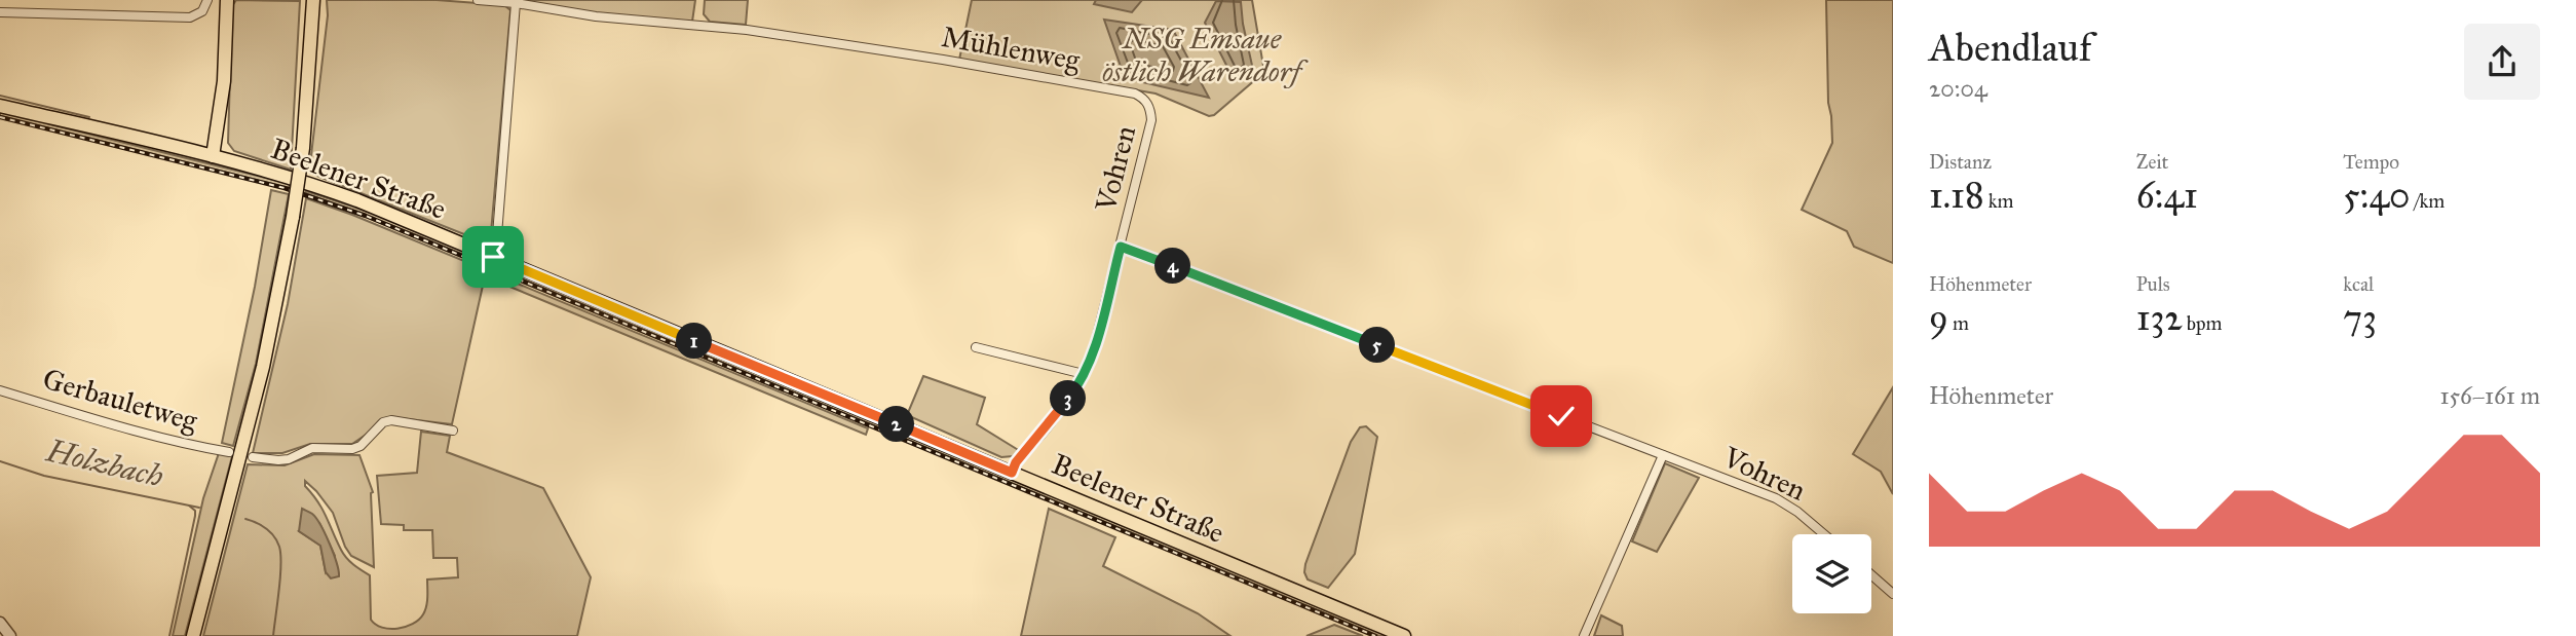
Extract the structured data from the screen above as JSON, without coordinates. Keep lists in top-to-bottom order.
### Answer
{
  "streets": {
    "main road": ["Beelener Straße"],
    "street": ["Mühlenweg", "Vohren", "Gerbauletweg"]
  },
  "crossings": [
    ["Mühlenweg", "Vohren"],
    ["Vohren", "Beelener Straße"]
  ],
  "water": ["Holzbach"],
  "parks": ["NSG Emsaue östlich Warendorf"],
  "page": {
    "heading": ["Abendlauf", "20:04"],
    "stats": [
      ["Distanz", "1.18 km"],
      ["Zeit", "6:41"],
      ["Tempo", "5:40 /km"],
      ["Höhenmeter", "9 m"],
      ["Puls", "132 bpm"],
      ["kcal", "73"]
    ],
    "pins": [
      "4",
      "1",
      "5",
      "3",
      "2"
    ],
    "chart": ["Höhenmeter", "156–161 m"]
  }
}
